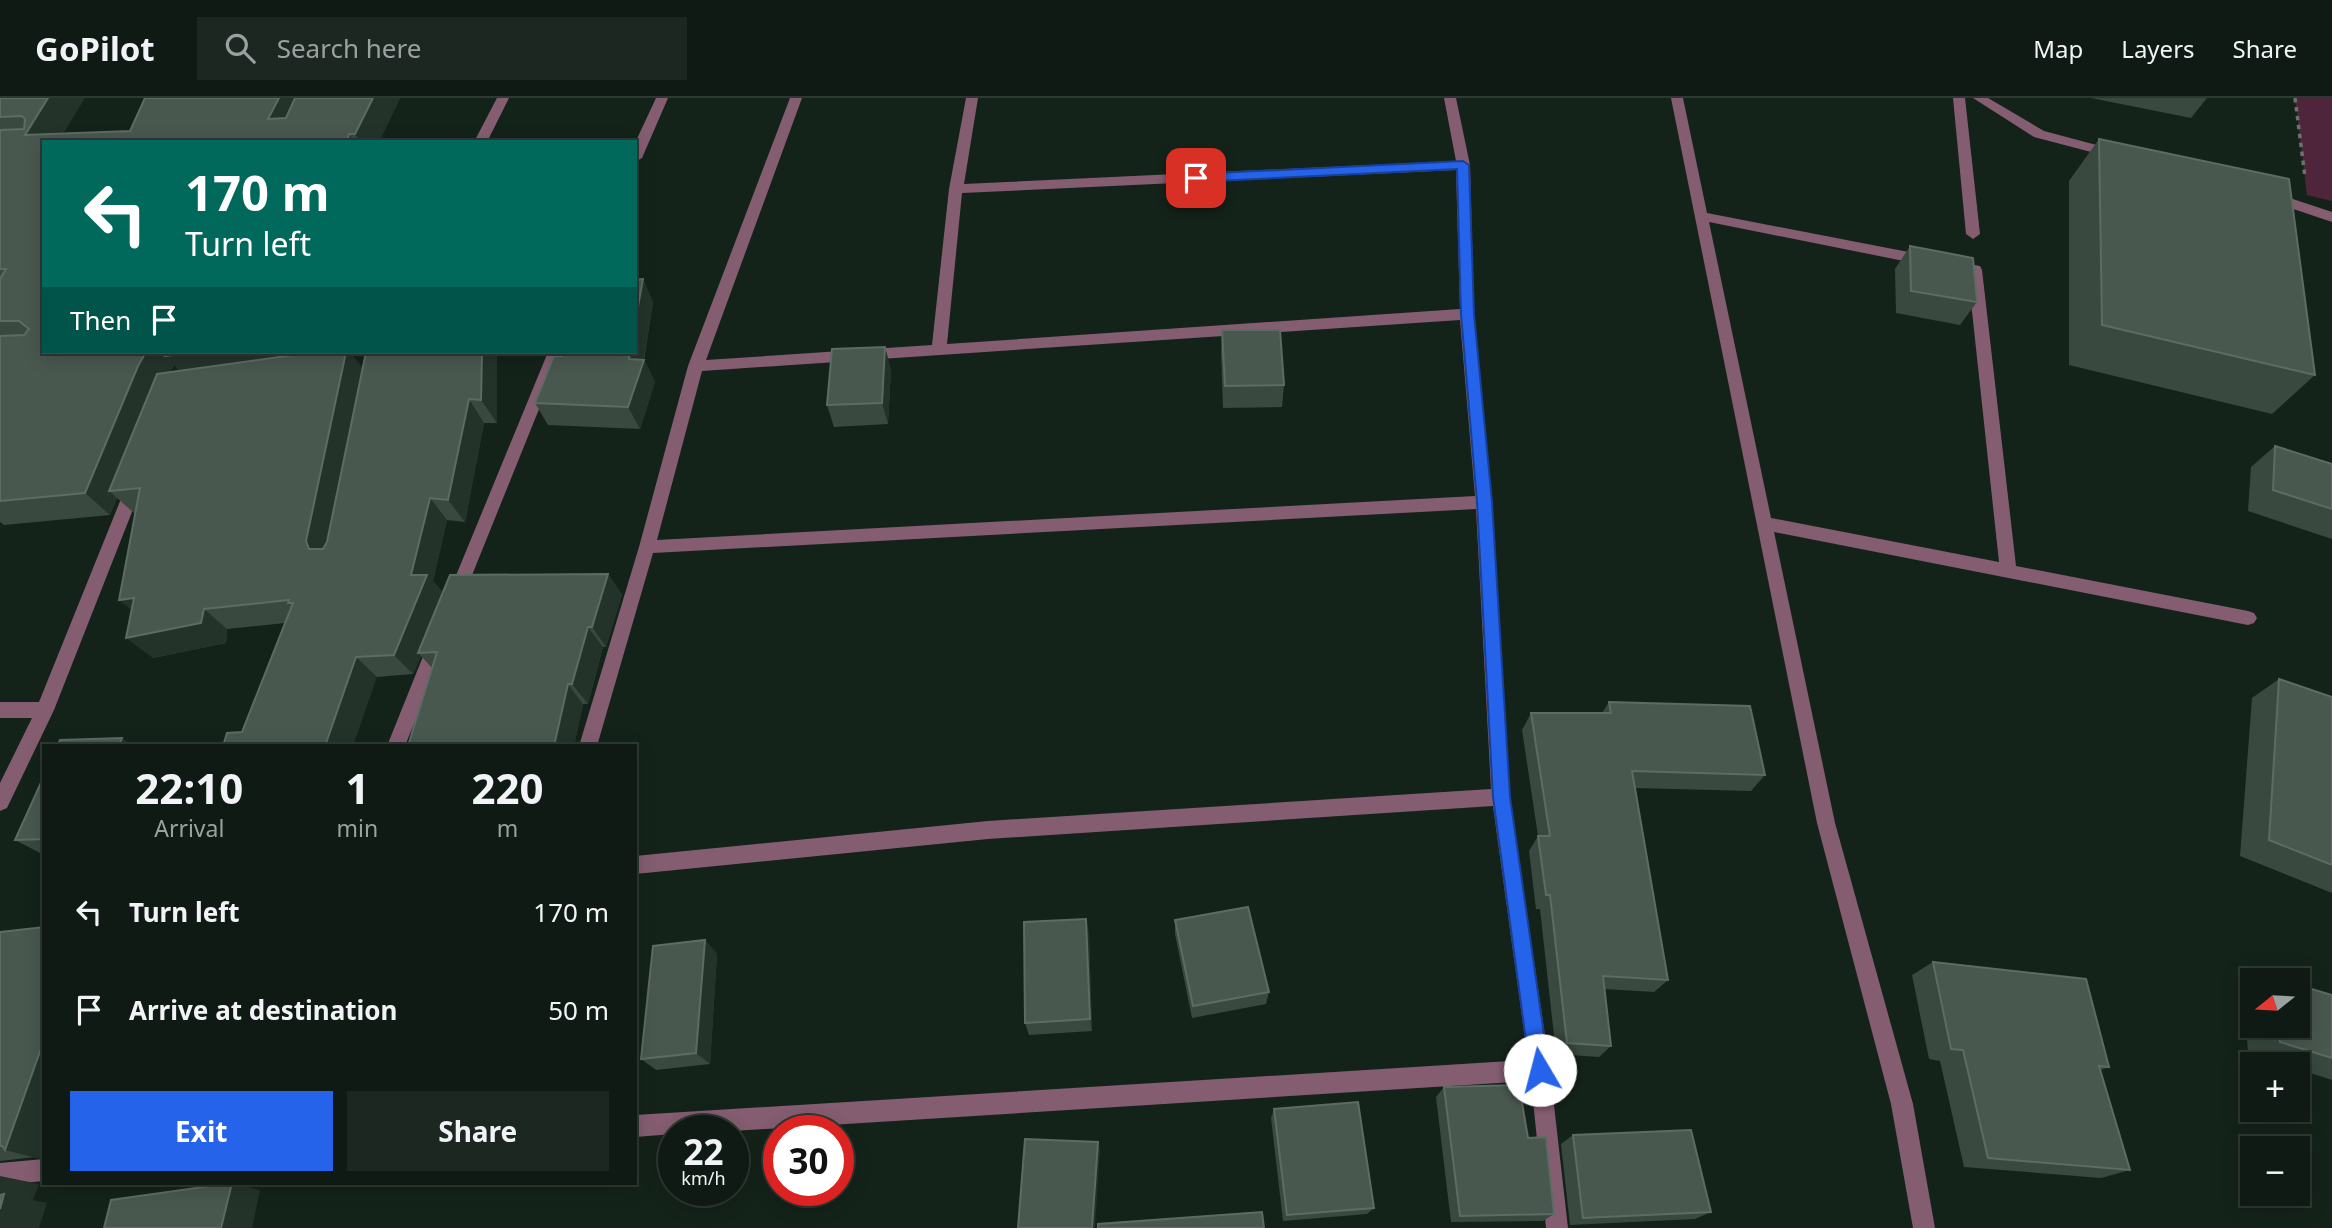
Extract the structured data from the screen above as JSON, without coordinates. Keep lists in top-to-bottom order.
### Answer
{
  "north": "left",
  "page": {
    "header": "GoPilot",
    "search": "Search here",
    "nav": ["Map", "Layers", "Share"],
    "turn": ["170 m", "Turn left"],
    "then": "Then",
    "eta": [
      "22:10",
      "Arrival",
      "1",
      "min",
      "220",
      "m"
    ],
    "list": [
      {
        "name": "Turn left",
        "value": "170 m"
      },
      {
        "name": "Arrive at destination",
        "value": "50 m"
      }
    ],
    "map_buttons": ["+", "−"],
    "buttons": ["Exit", "Share"],
    "speed": "22 km/h",
    "limit": "30"
  }
}
